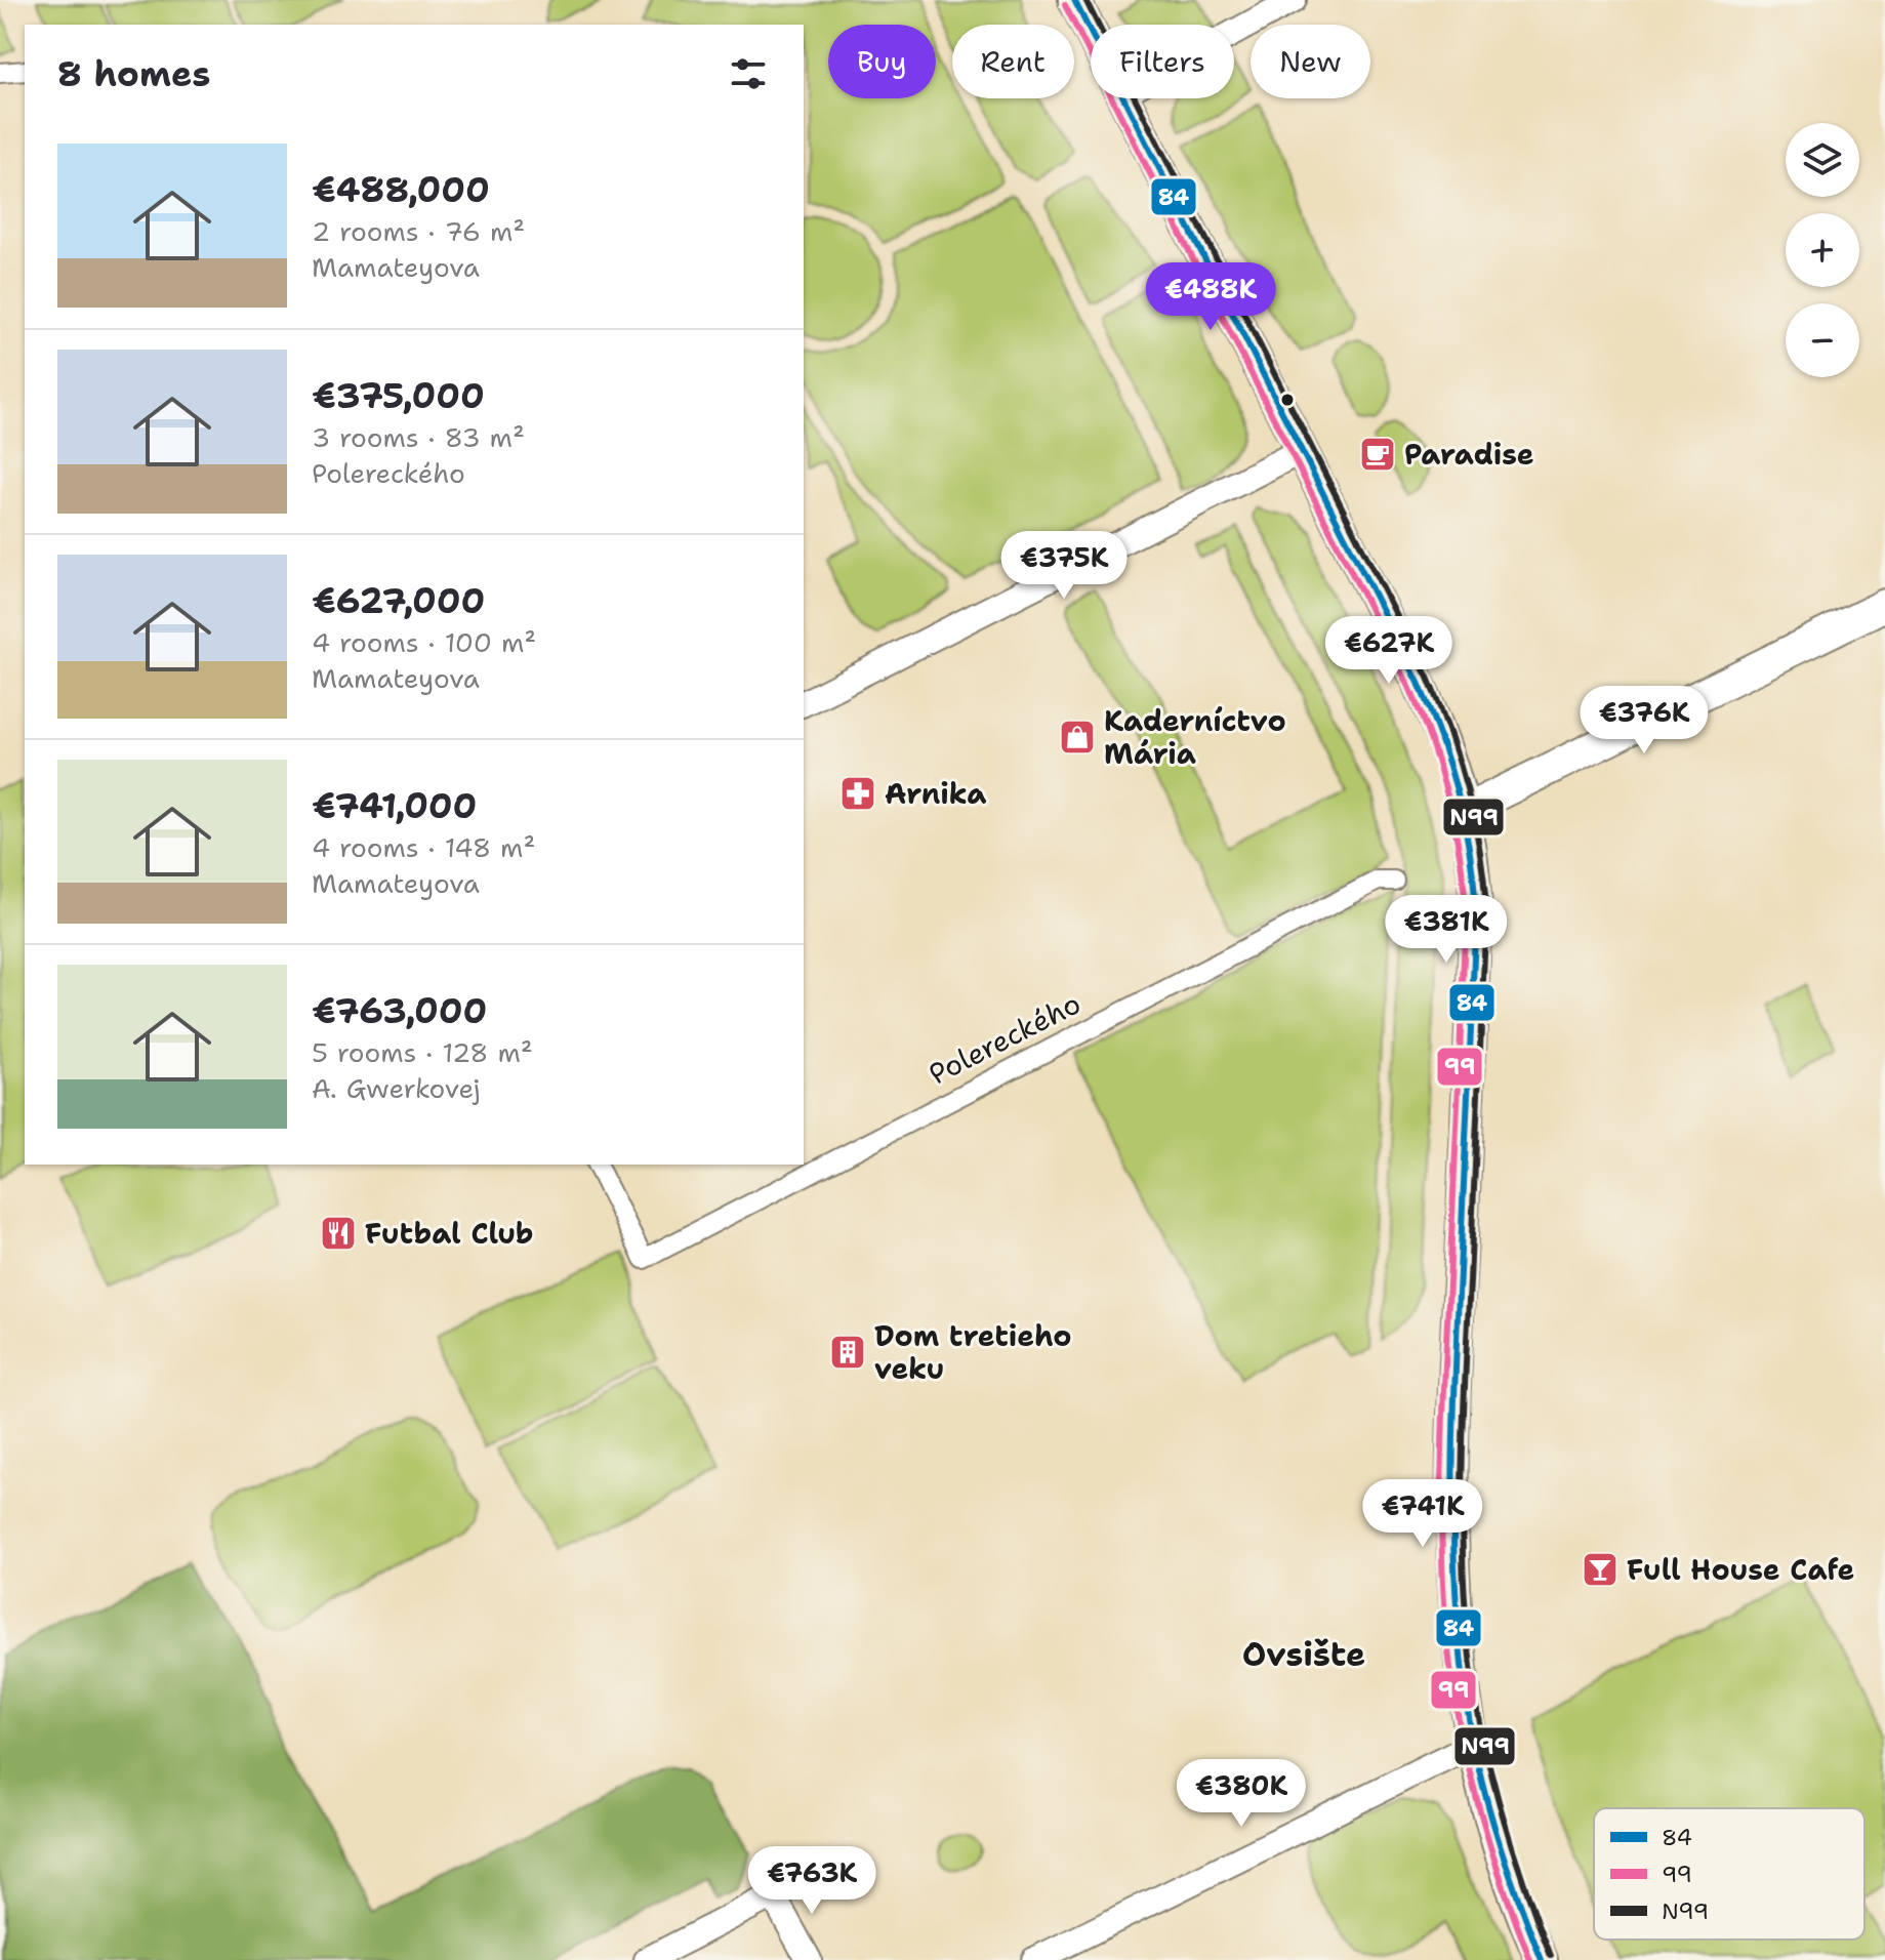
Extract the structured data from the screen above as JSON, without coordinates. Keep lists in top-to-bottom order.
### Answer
{
  "streets": {
    "street": ["Polereckého"]
  },
  "districts": ["Ovsište"],
  "places": {
    "cafe": ["Paradise"],
    "shop": ["Kaderníctvo Mária"],
    "pharmacy": ["Arnika"],
    "restaurant": ["Futbal Club"],
    "building": ["Dom tretieho veku"],
    "bar": ["Full House Cafe"]
  },
  "lines": ["transit line 84", "transit line N99", "transit line 99"],
  "legend": ["84", "99", "N99"],
  "page": {
    "chip": [
      "Buy",
      "Rent",
      "Filters",
      "New"
    ],
    "heading": "8 homes",
    "map_buttons": ["+", "−"],
    "list": [
      {
        "name": "€488,000",
        "note": "2 rooms · 76 m² · Mamateyova"
      },
      {
        "name": "€375,000",
        "note": "3 rooms · 83 m² · Polereckého"
      },
      {
        "name": "€627,000",
        "note": "4 rooms · 100 m² · Mamateyova"
      },
      {
        "name": "€741,000",
        "note": "4 rooms · 148 m² · Mamateyova"
      },
      {
        "name": "€763,000",
        "note": "5 rooms · 128 m² · A. Gwerkovej"
      }
    ],
    "price": [
      "€488K",
      "€375K",
      "€627K",
      "€376K",
      "€381K",
      "€741K",
      "€380K",
      "€763K"
    ]
  }
}
